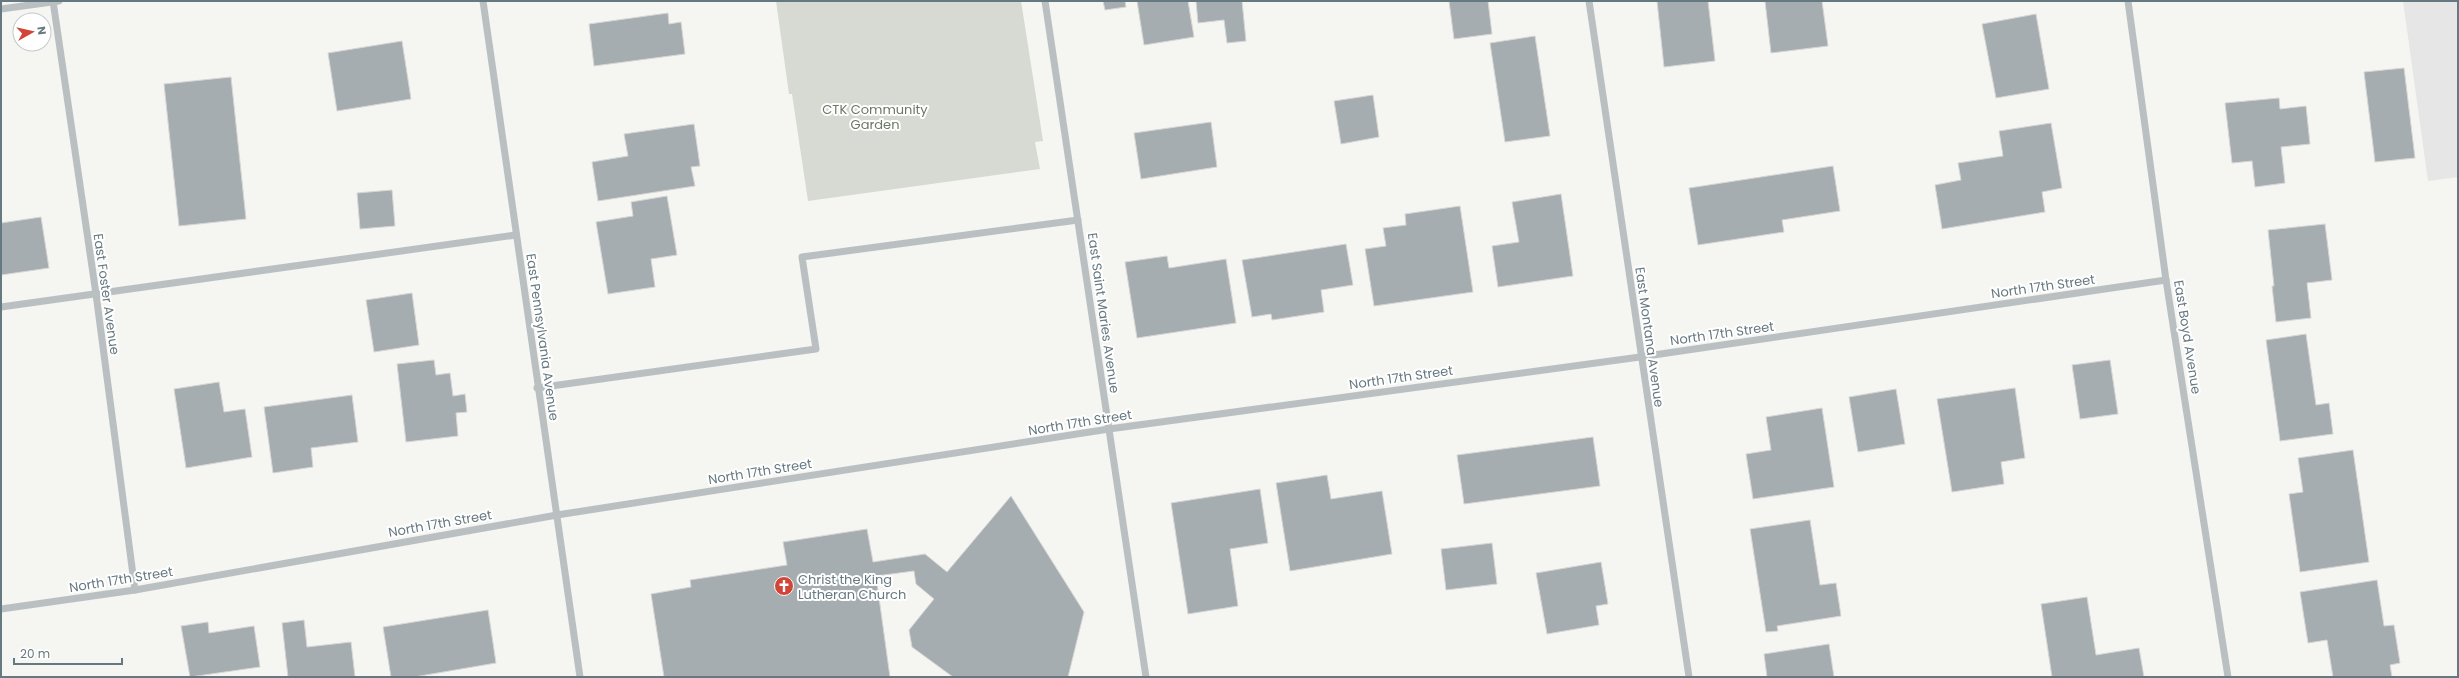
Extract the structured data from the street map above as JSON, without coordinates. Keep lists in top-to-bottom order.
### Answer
{
  "streets": {
    "street": [
      "North 17th Street",
      "East Foster Avenue",
      "East Saint Maries Avenue",
      "East Pennsylvania Avenue",
      "East Montana Avenue",
      "East Boyd Avenue"
    ]
  },
  "crossings": [
    ["North 17th Street", "East Foster Avenue"],
    ["North 17th Street", "East Saint Maries Avenue"],
    ["North 17th Street", "East Pennsylvania Avenue"],
    ["North 17th Street", "East Montana Avenue"],
    ["North 17th Street", "East Boyd Avenue"]
  ],
  "parks": ["CTK Community Garden"],
  "places": {
    "church": ["Christ the King Lutheran Church"]
  },
  "scale_bar": "20 m",
  "north": "right"
}
